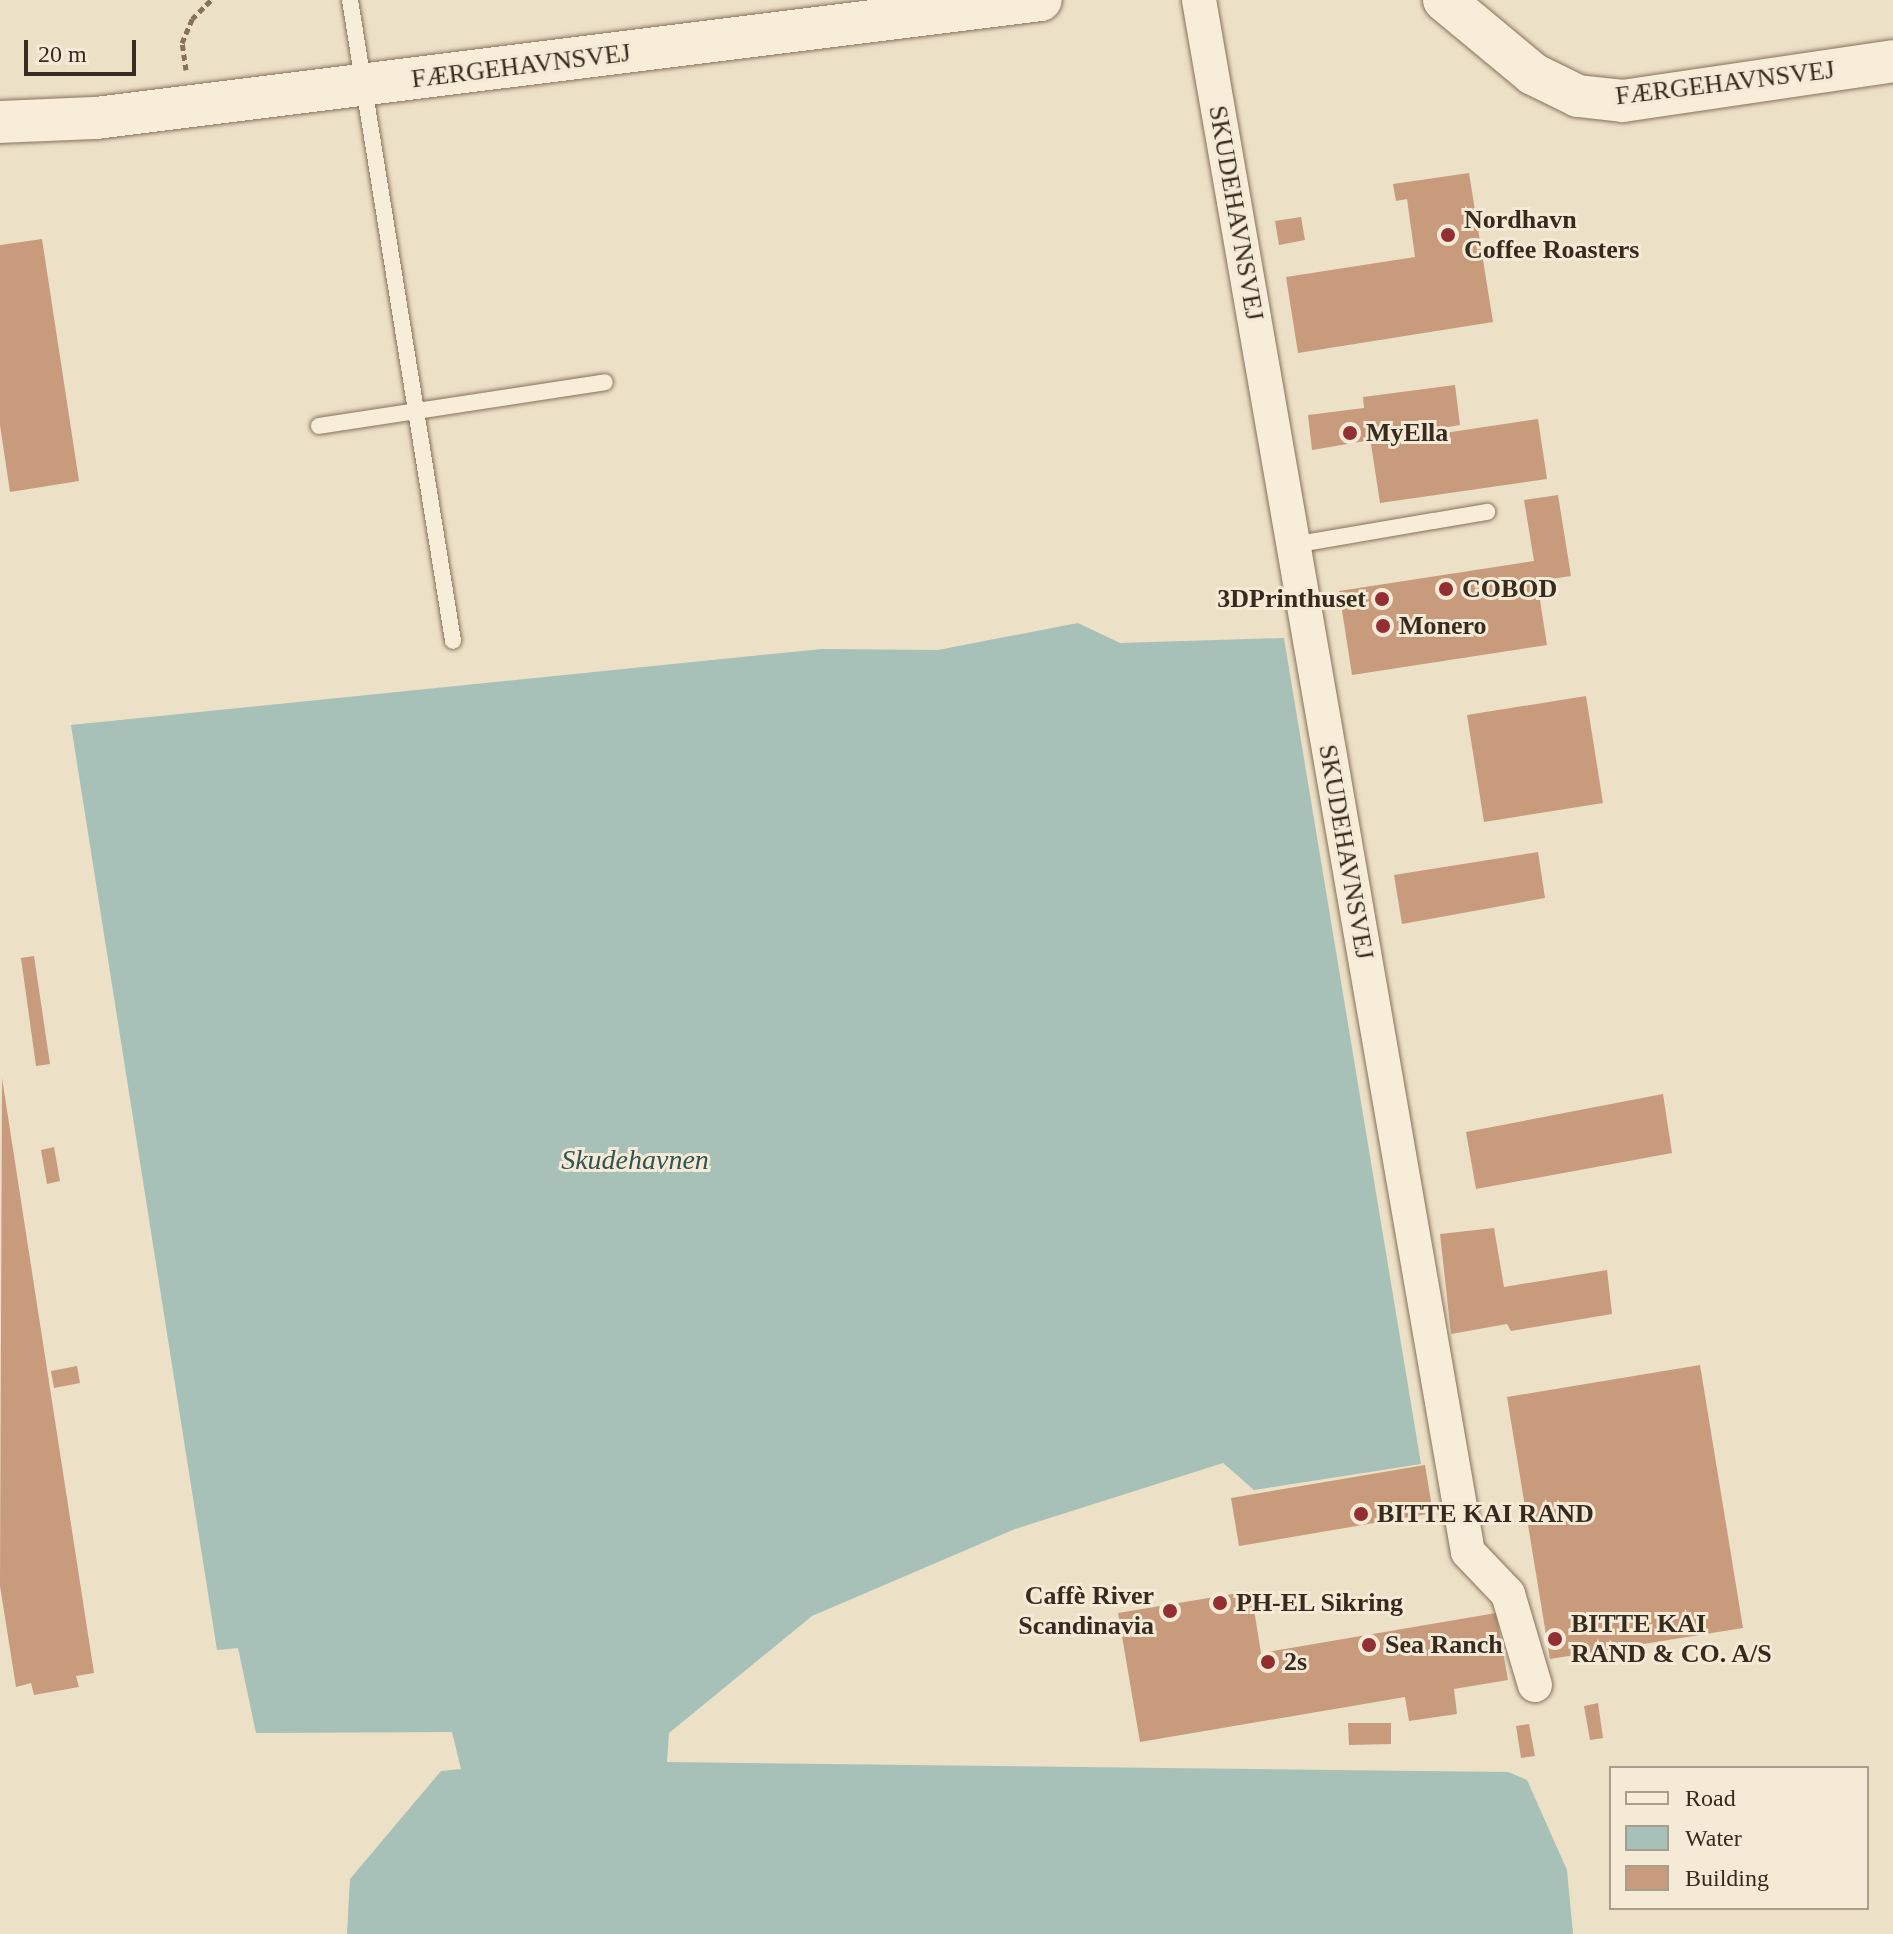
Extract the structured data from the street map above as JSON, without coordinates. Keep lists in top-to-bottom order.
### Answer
{
  "streets": {
    "street": ["FÆRGEHAVNSVEJ", "SKUDEHAVNSVEJ"]
  },
  "water": ["Skudehavnen"],
  "places": [
    "Nordhavn Coffee Roasters",
    "MyElla",
    "COBOD",
    "3DPrinthuset",
    "Monero",
    "BITTE KAI RAND",
    "PH-EL Sikring",
    "Caffè River Scandinavia",
    "BITTE KAI RAND & CO. A/S",
    "Sea Ranch",
    "2s"
  ],
  "legend": ["Road", "Water", "Building"],
  "scale_bar": "20 m"
}
